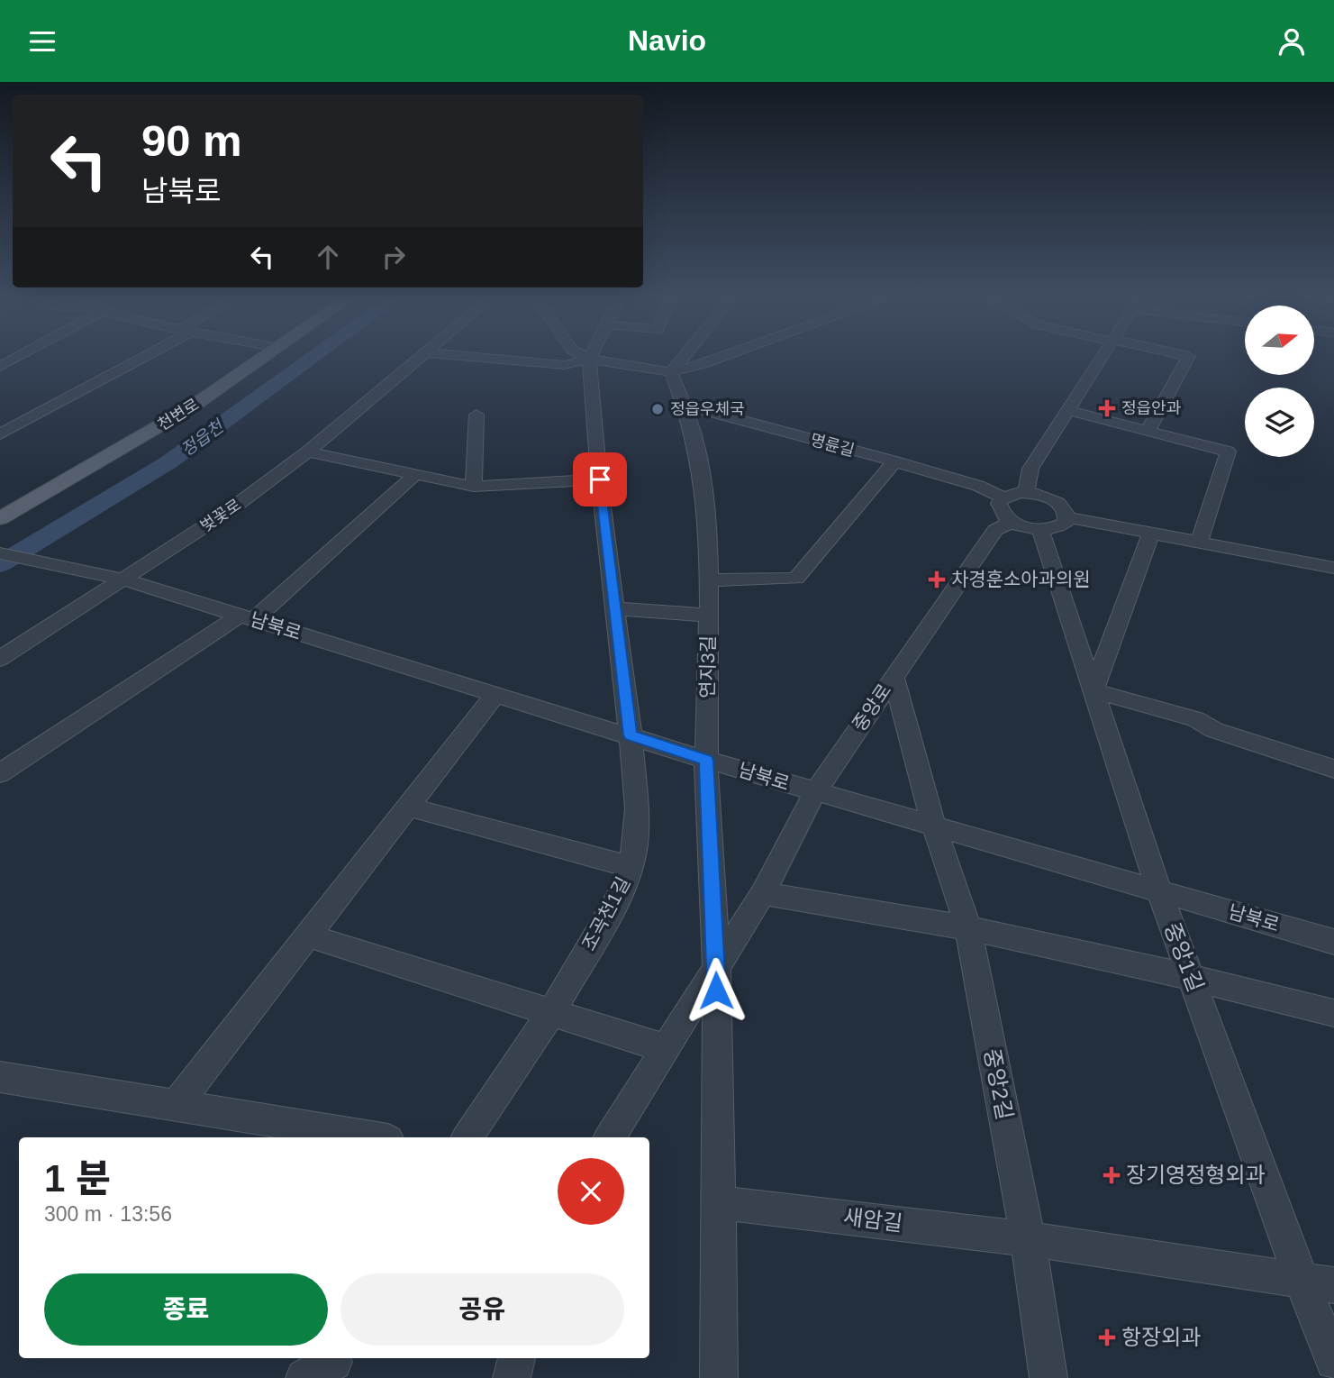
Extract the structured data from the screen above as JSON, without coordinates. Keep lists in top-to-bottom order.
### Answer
{
  "streets": {
    "main road": ["천변로"],
    "street": [
      "명륜길",
      "벚꽃로",
      "남북로",
      "연지3길",
      "중앙로",
      "조곡천1길",
      "중앙1길",
      "중앙2길",
      "새암길"
    ]
  },
  "crossings": [
    ["명륜길", "연지3길"],
    ["벚꽃로", "남북로"],
    ["남북로", "연지3길"],
    ["남북로", "중앙로"],
    ["남북로", "조곡천1길"],
    ["남북로", "중앙1길"],
    ["남북로", "중앙2길"],
    ["연지3길", "중앙로"],
    ["중앙로", "중앙2길"],
    ["중앙2길", "새암길"]
  ],
  "water": ["정읍천"],
  "places": {
    "health": [
      "정읍안과",
      "차경훈소아과의원",
      "장기영정형외과",
      "항장외과"
    ],
    "other": ["정읍우체국"]
  },
  "north": "right",
  "page": {
    "header": "Navio",
    "turn": ["90 m", "남북로"],
    "heading": ["1 분", "300 m · 13:56"],
    "buttons": ["종료", "공유"]
  }
}
